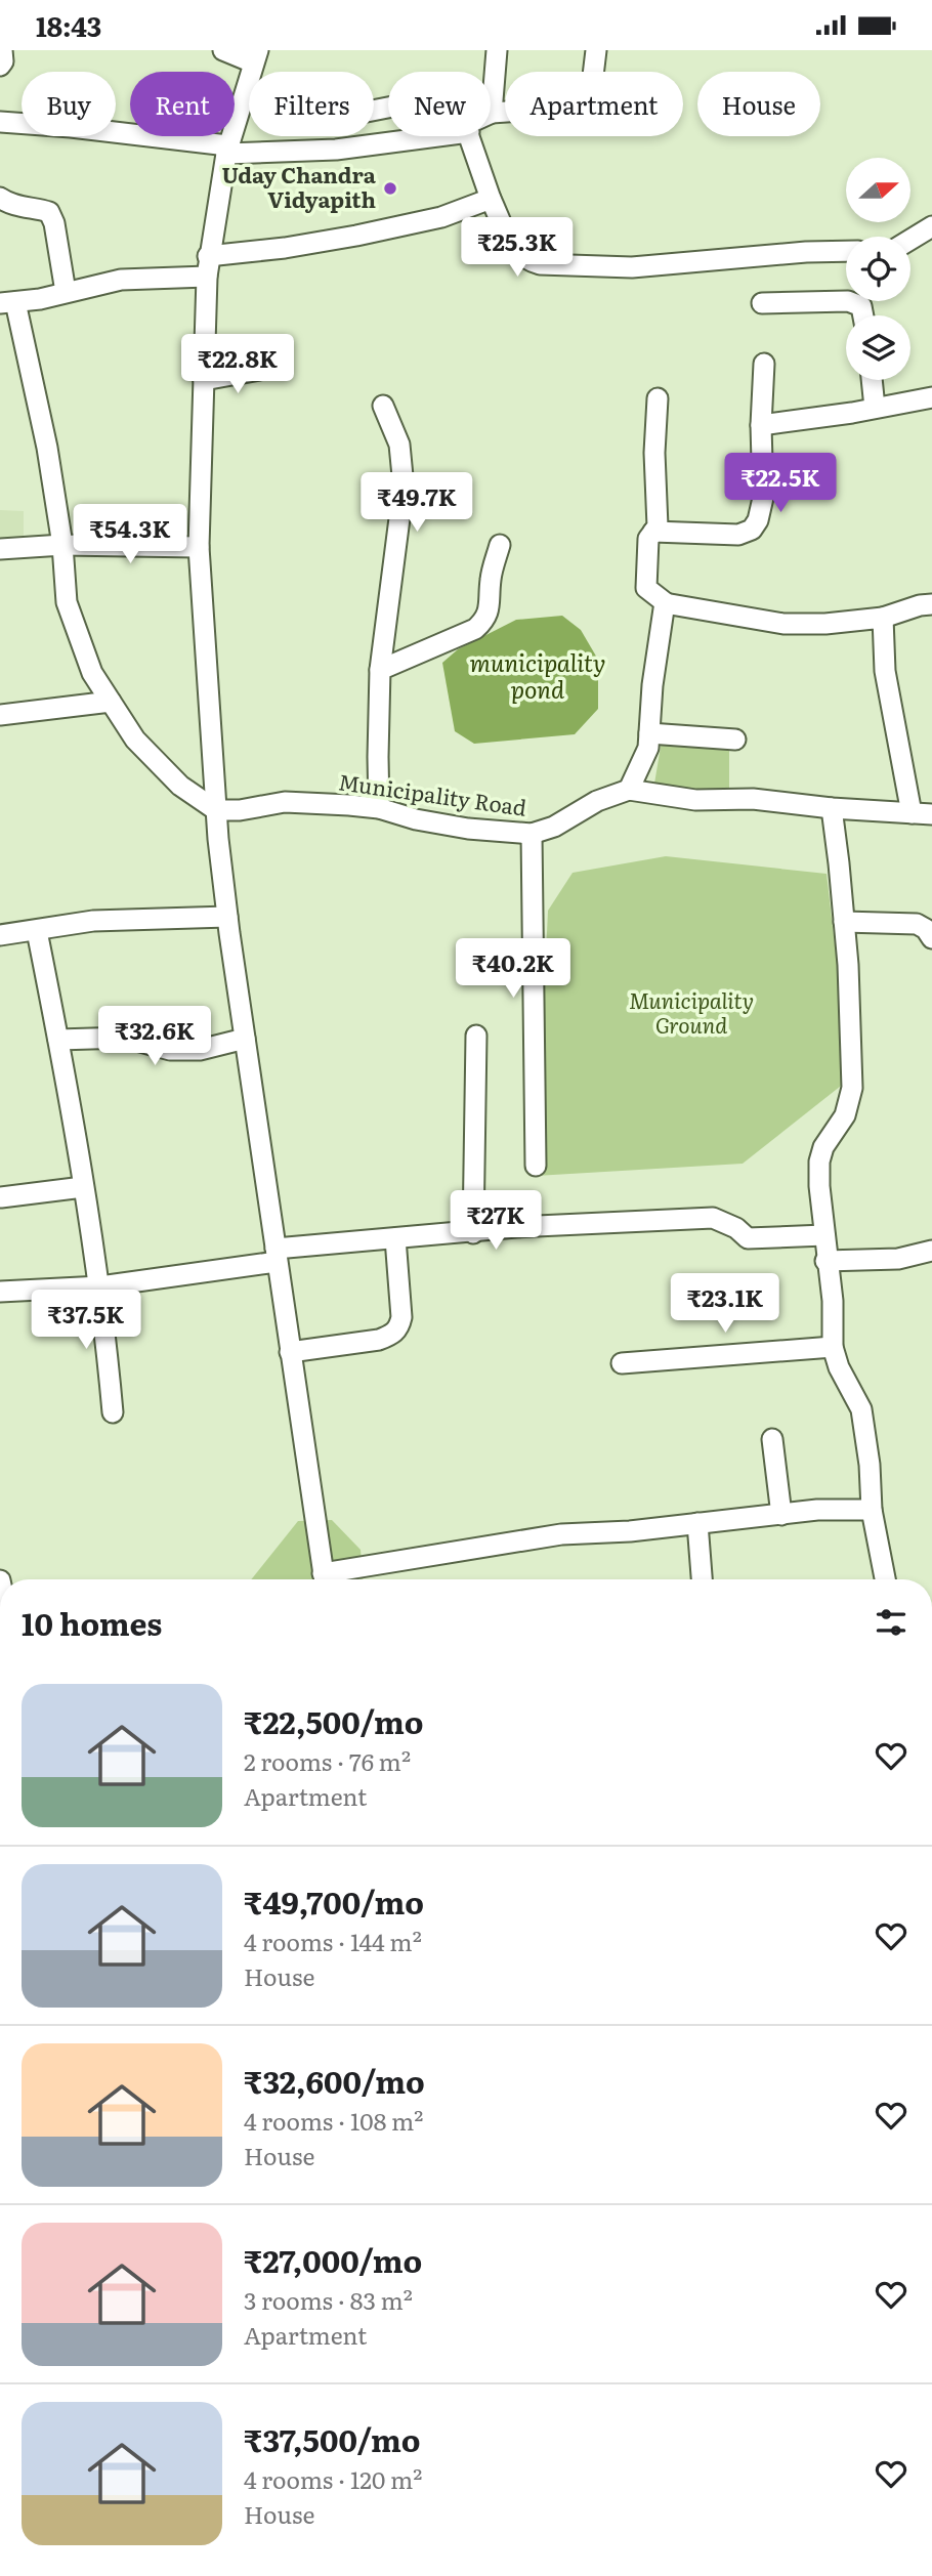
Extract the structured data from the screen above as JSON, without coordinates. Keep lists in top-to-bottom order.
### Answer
{
  "streets": {
    "street": ["Municipality Road"]
  },
  "water": ["municipality pond"],
  "parks": ["Municipality Ground"],
  "places": ["Uday Chandra Vidyapith"],
  "north": "right",
  "page": {
    "status": "18:43",
    "chip": [
      "Buy",
      "Rent",
      "Filters",
      "New",
      "Apartment",
      "House"
    ],
    "price": [
      "₹25.3K",
      "₹22.8K",
      "₹22.5K",
      "₹49.7K",
      "₹54.3K",
      "₹40.2K",
      "₹32.6K",
      "₹27K",
      "₹23.1K",
      "₹37.5K"
    ],
    "heading": "10 homes",
    "list": [
      {
        "name": "₹22,500/mo",
        "note": "2 rooms · 76 m² · Apartment"
      },
      {
        "name": "₹49,700/mo",
        "note": "4 rooms · 144 m² · House"
      },
      {
        "name": "₹32,600/mo",
        "note": "4 rooms · 108 m² · House"
      },
      {
        "name": "₹27,000/mo",
        "note": "3 rooms · 83 m² · Apartment"
      },
      {
        "name": "₹37,500/mo",
        "note": "4 rooms · 120 m² · House"
      }
    ]
  }
}
